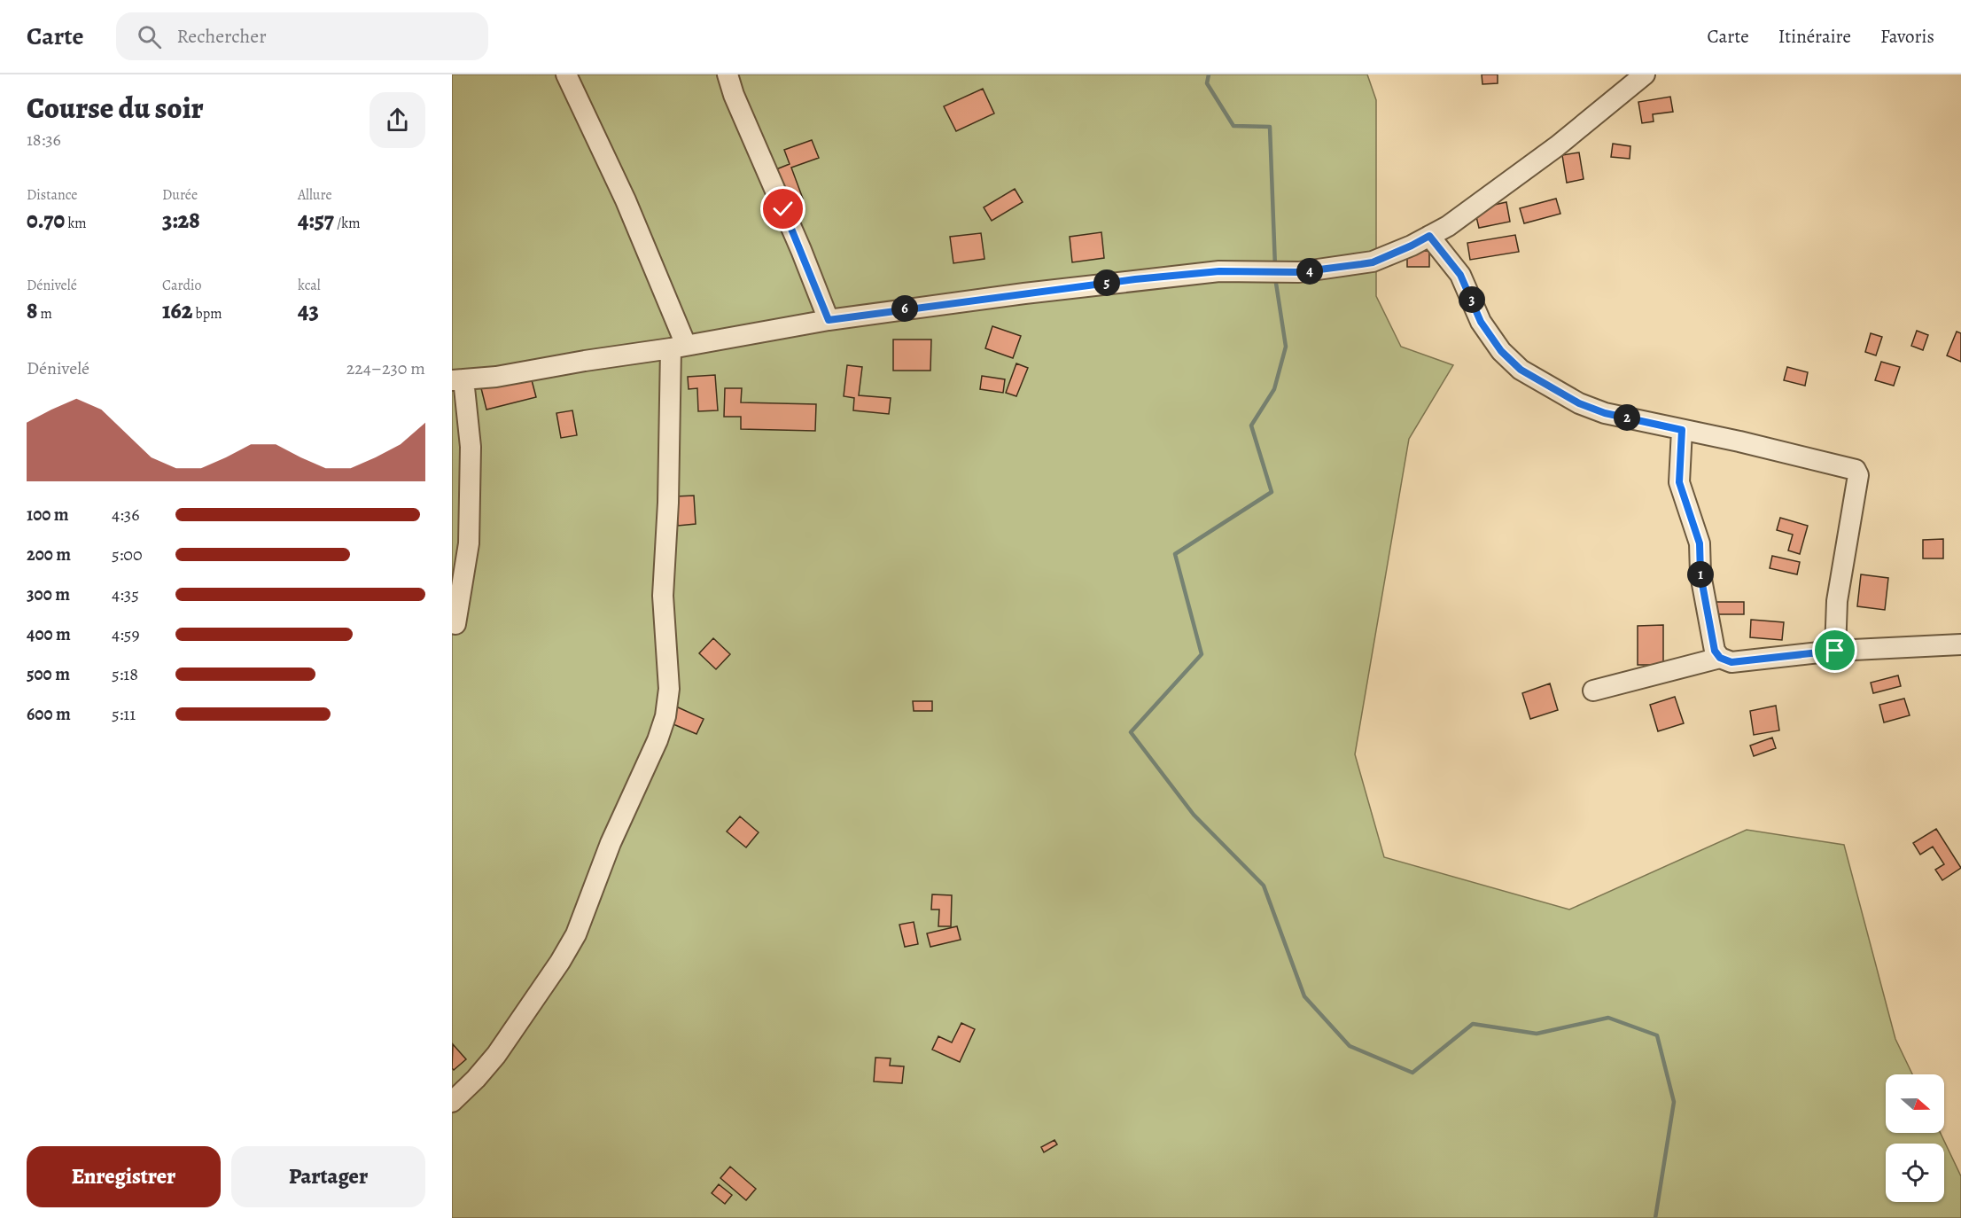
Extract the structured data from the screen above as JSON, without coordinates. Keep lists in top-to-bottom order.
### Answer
{
  "north": "right",
  "page": {
    "header": "Carte",
    "search": "Rechercher",
    "nav": ["Carte", "Itinéraire", "Favoris"],
    "heading": ["Course du soir", "18:36"],
    "stats": [
      ["Distance", "0.70 km"],
      ["Durée", "3:28"],
      ["Allure", "4:57 /km"],
      ["Dénivelé", "8 m"],
      ["Cardio", "162 bpm"],
      ["kcal", "43"]
    ],
    "pins": [
      "4",
      "5",
      "3",
      "6",
      "2",
      "1"
    ],
    "chart": ["Dénivelé", "224–230 m"],
    "list": [
      {
        "name": "100 m",
        "note": "4:36"
      },
      {
        "name": "200 m",
        "note": "5:00"
      },
      {
        "name": "300 m",
        "note": "4:35"
      },
      {
        "name": "400 m",
        "note": "4:59"
      },
      {
        "name": "500 m",
        "note": "5:18"
      },
      {
        "name": "600 m",
        "note": "5:11"
      }
    ],
    "buttons": ["Enregistrer", "Partager"]
  }
}
